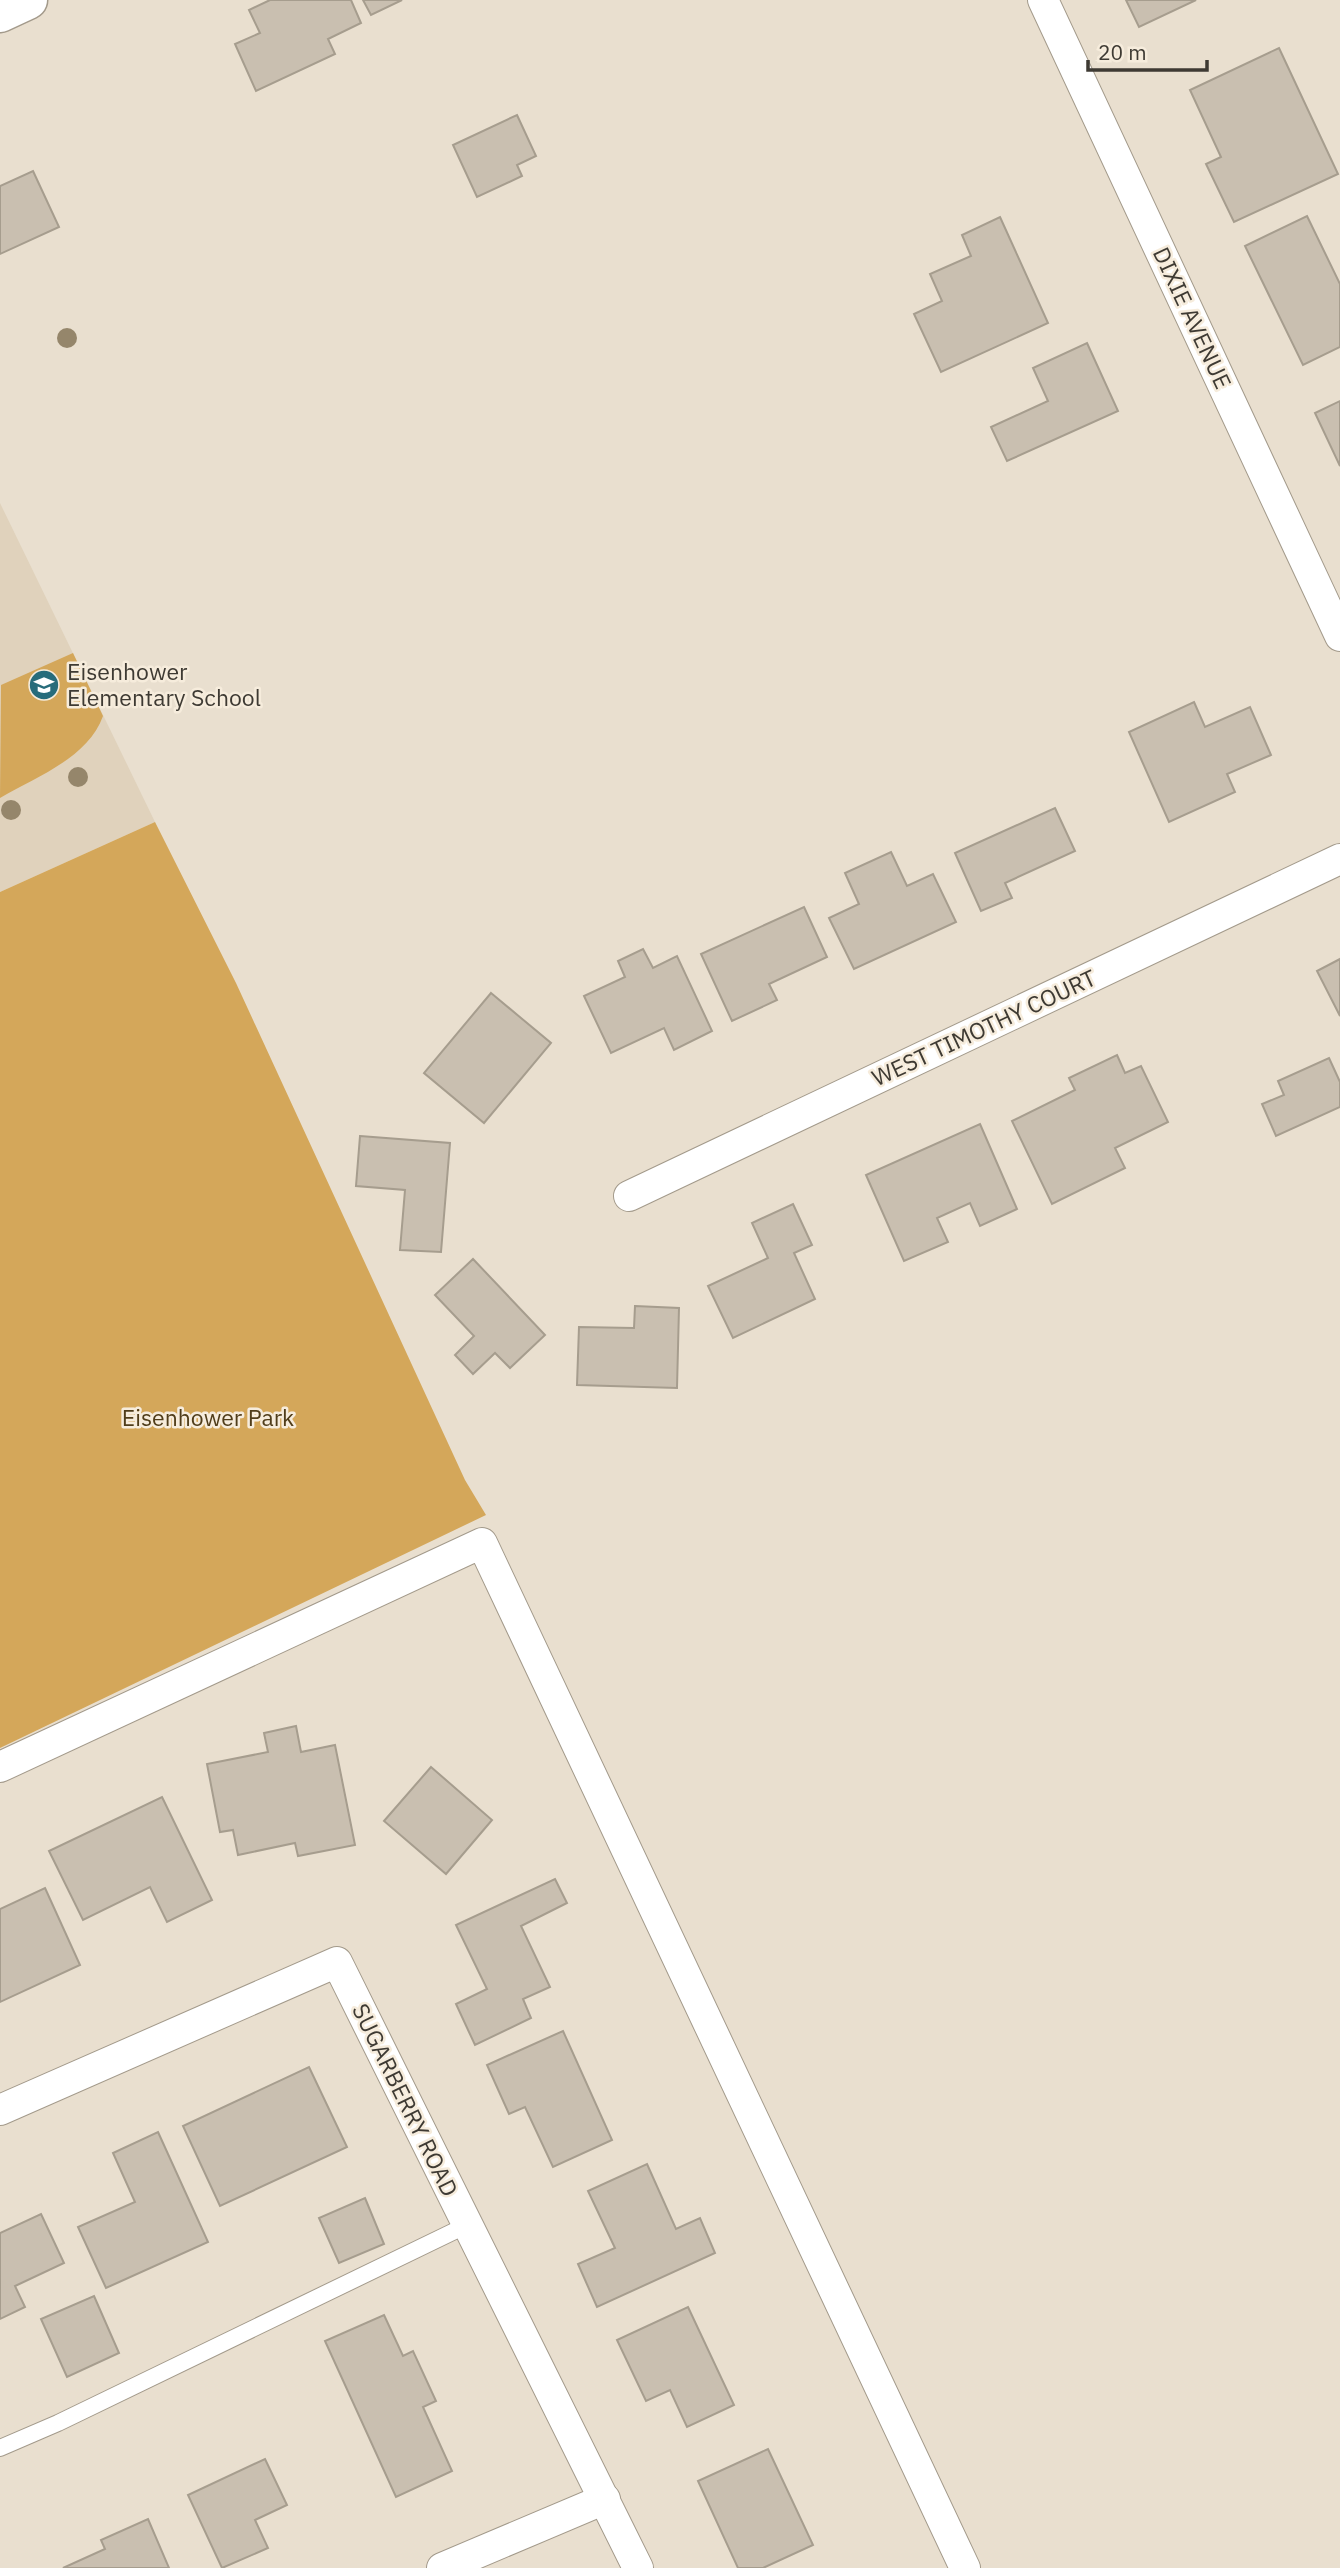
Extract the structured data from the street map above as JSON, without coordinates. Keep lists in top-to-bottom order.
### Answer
{
  "streets": {
    "street": ["DIXIE AVENUE", "WEST TIMOTHY COURT", "SUGARBERRY ROAD"]
  },
  "parks": ["Eisenhower Park"],
  "places": {
    "school or university": ["Eisenhower Elementary School"]
  },
  "scale_bar": "20 m"
}
